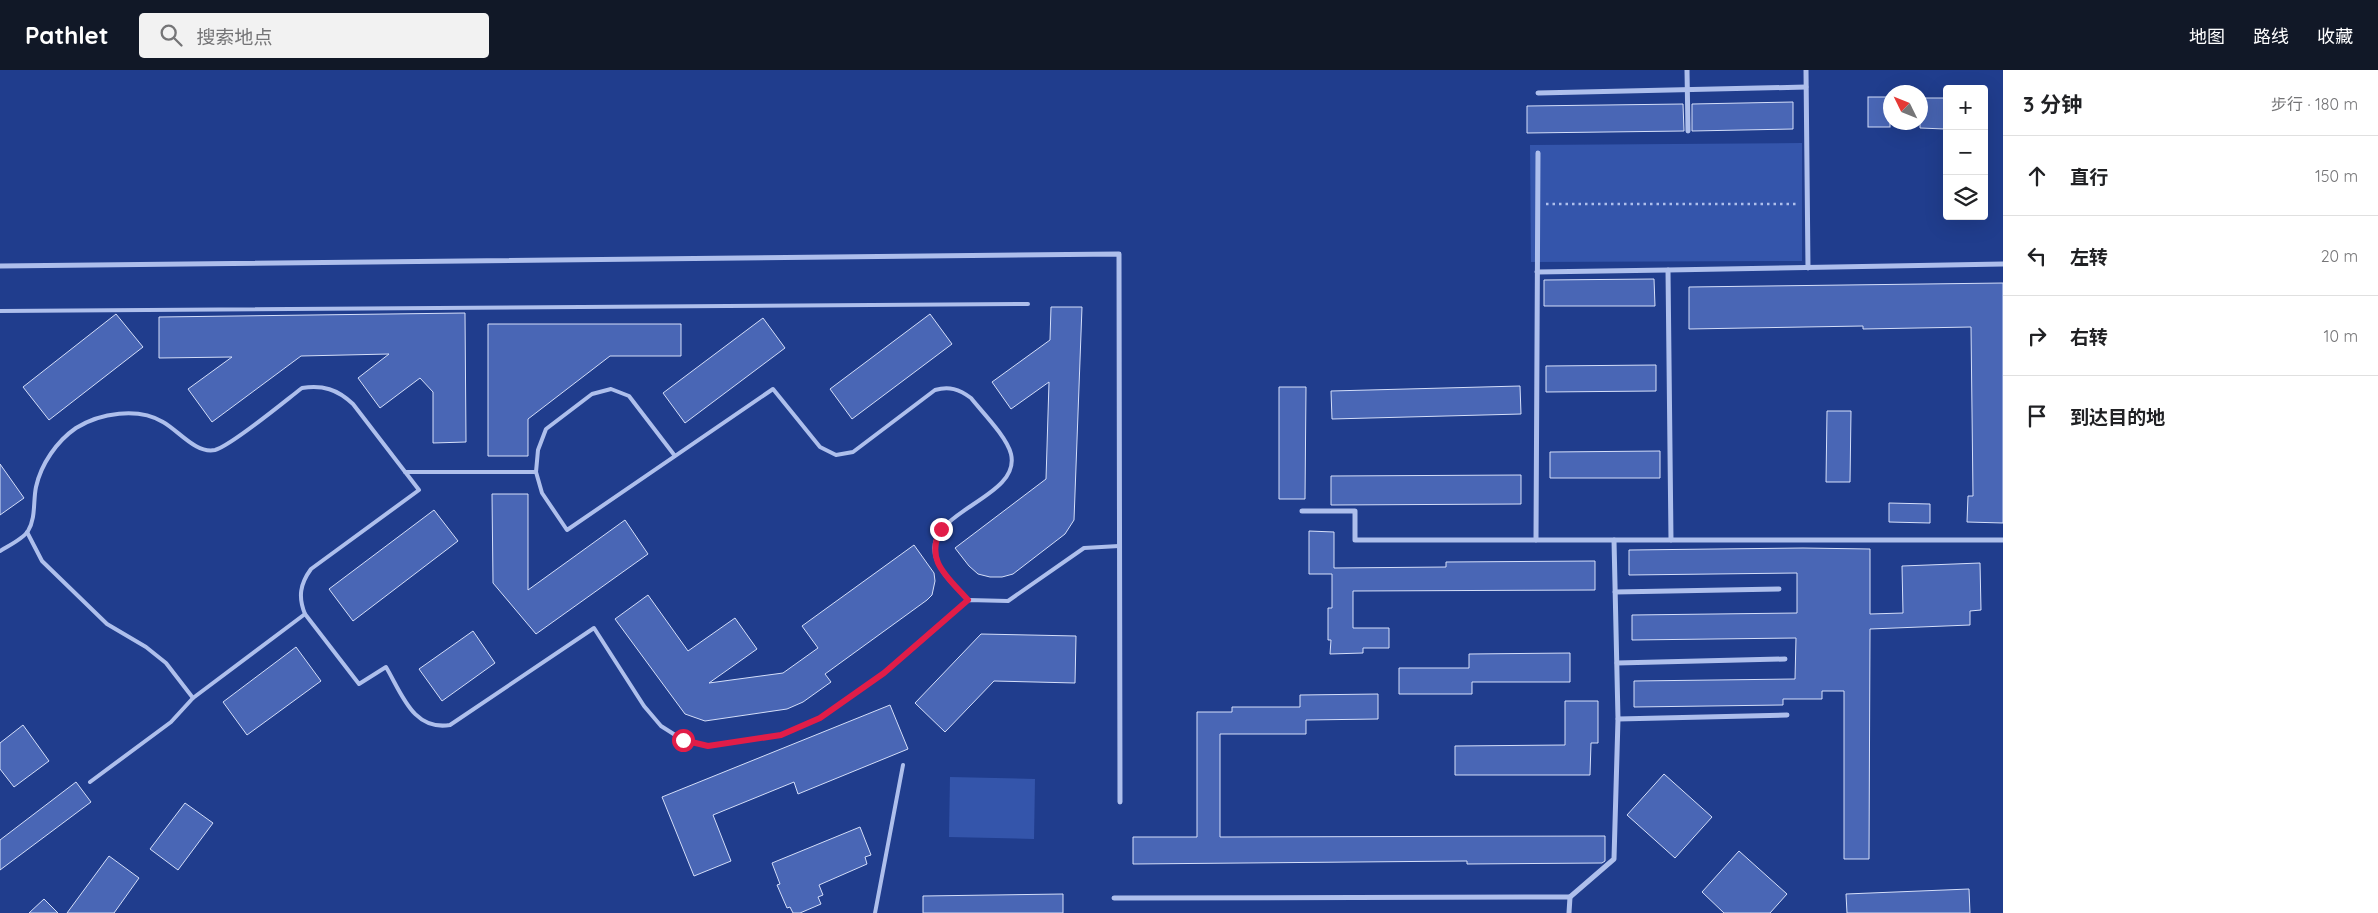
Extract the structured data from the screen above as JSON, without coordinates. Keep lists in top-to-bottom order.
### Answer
{
  "north": "top left",
  "page": {
    "header": "Pathlet",
    "search": "搜索地点",
    "nav": ["地图", "路线", "收藏"],
    "heading": ["3 分钟", "步行 · 180 m"],
    "map_buttons": ["+", "−"],
    "list": [
      ["直行", "150 m"],
      ["左转", "20 m"],
      ["右转", "10 m"],
      "到达目的地"
    ]
  }
}
